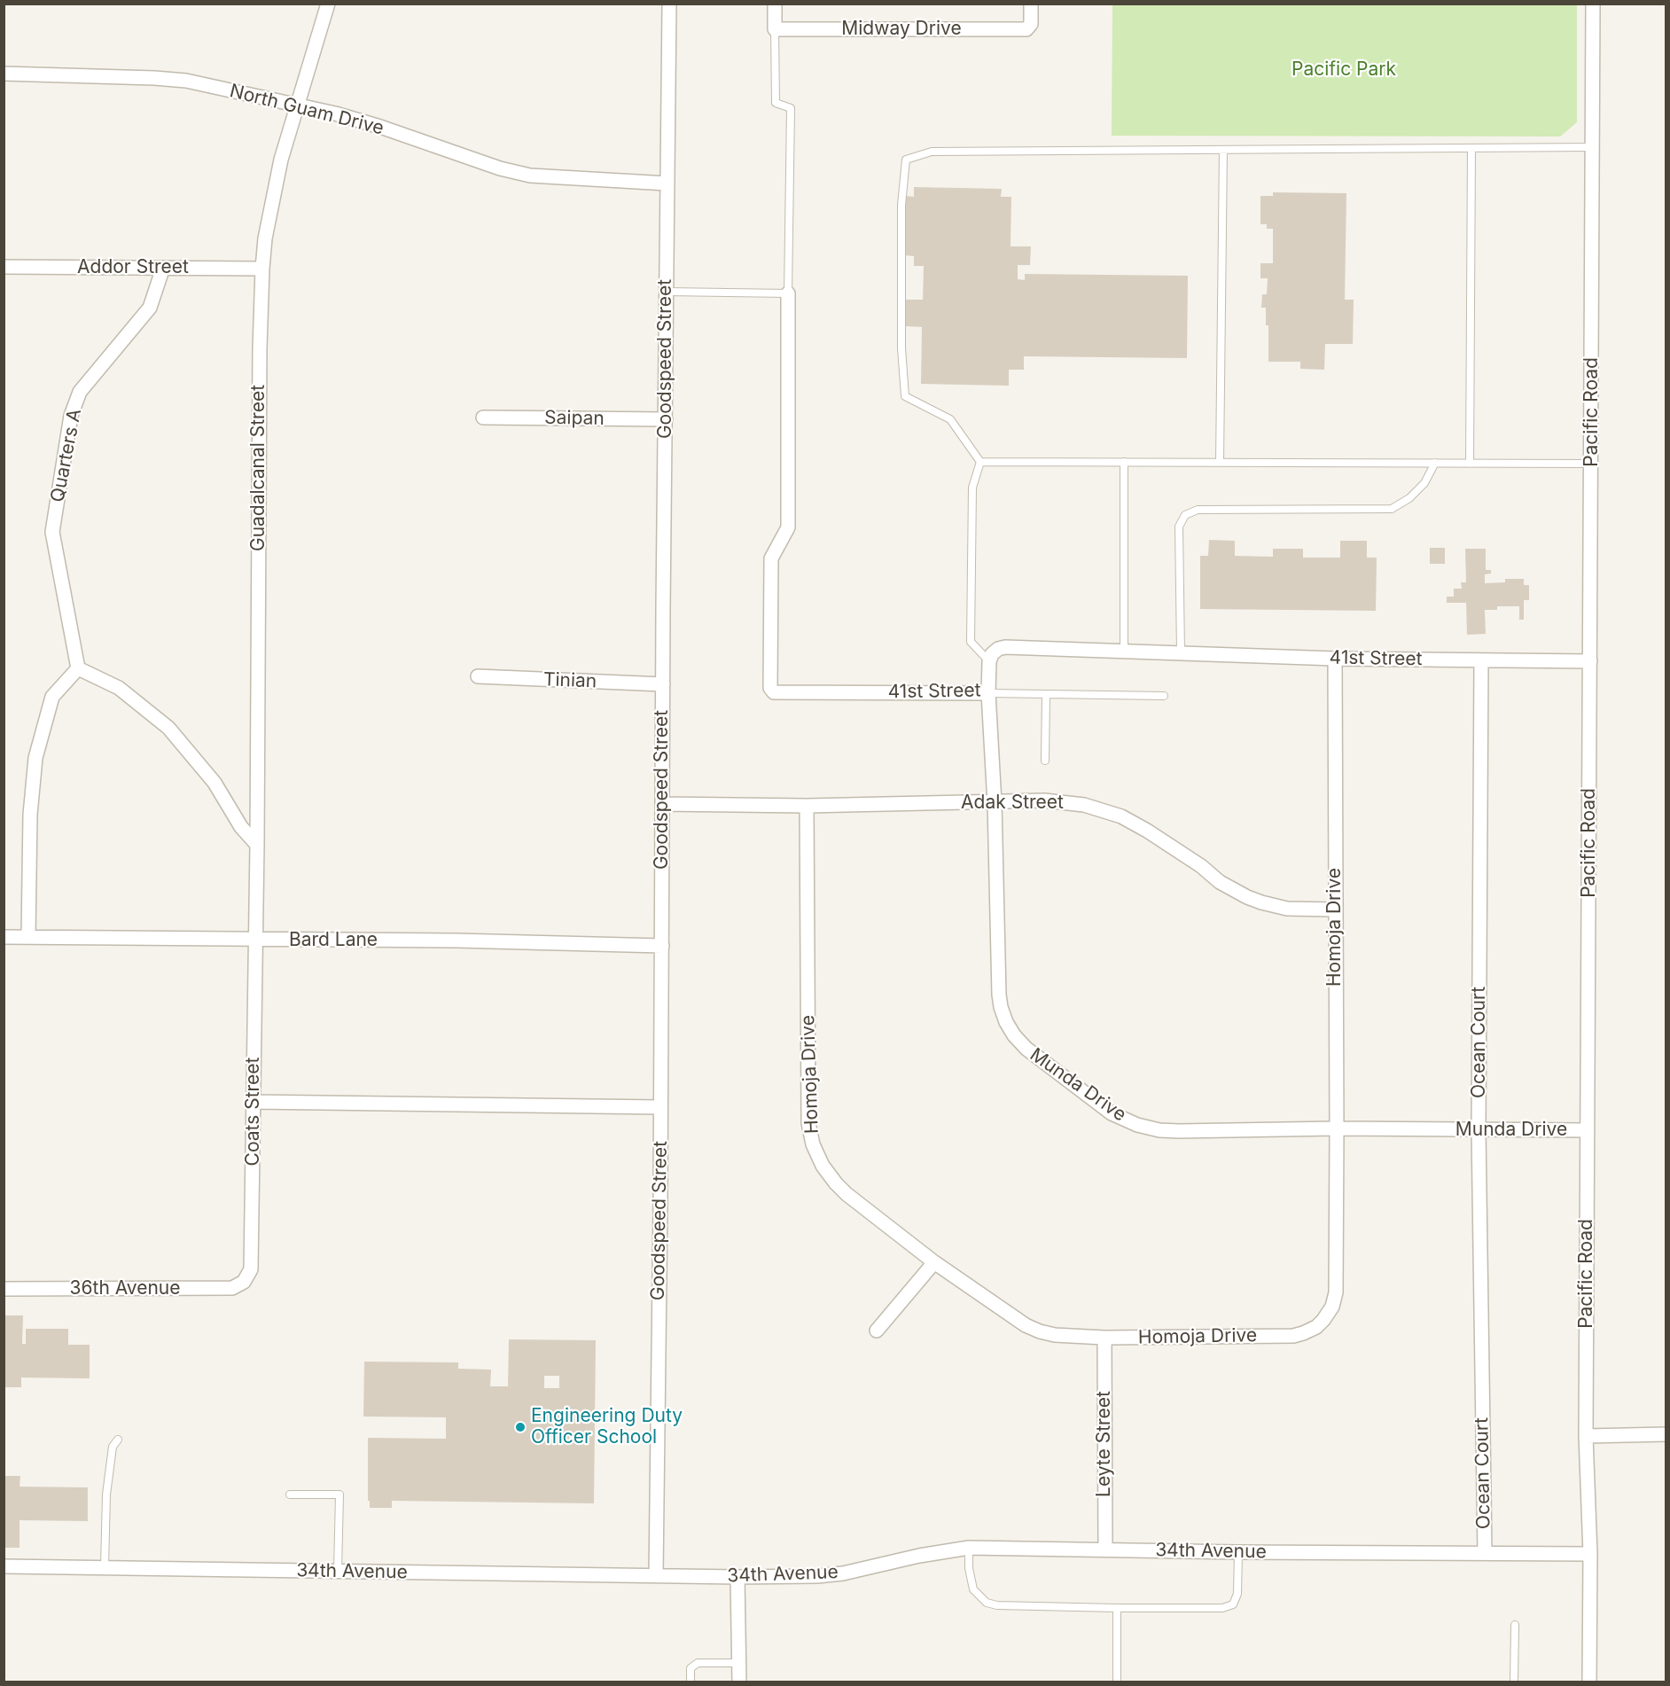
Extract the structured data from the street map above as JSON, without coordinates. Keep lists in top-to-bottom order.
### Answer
{
  "streets": {
    "street": [
      "Midway Drive",
      "North Guam Drive",
      "Addor Street",
      "Goodspeed Street",
      "Pacific Road",
      "Saipan",
      "Quarters A",
      "Guadalcanal Street",
      "41st Street",
      "Tinian",
      "Adak Street",
      "Homoja Drive",
      "Bard Lane",
      "Ocean Court",
      "Munda Drive",
      "Coats Street",
      "36th Avenue",
      "Leyte Street",
      "34th Avenue"
    ]
  },
  "crossings": [
    ["North Guam Drive", "Goodspeed Street"],
    ["North Guam Drive", "Guadalcanal Street"],
    ["Addor Street", "Quarters A"],
    ["Addor Street", "Guadalcanal Street"],
    ["Goodspeed Street", "Saipan"],
    ["Goodspeed Street", "Tinian"],
    ["Goodspeed Street", "Adak Street"],
    ["Goodspeed Street", "Bard Lane"],
    ["Goodspeed Street", "34th Avenue"],
    ["Pacific Road", "41st Street"],
    ["Pacific Road", "Munda Drive"],
    ["Pacific Road", "34th Avenue"],
    ["Guadalcanal Street", "Bard Lane"],
    ["Guadalcanal Street", "Coats Street"],
    ["41st Street", "Homoja Drive"],
    ["41st Street", "Ocean Court"],
    ["41st Street", "Munda Drive"],
    ["Adak Street", "Homoja Drive"],
    ["Adak Street", "Munda Drive"],
    ["Homoja Drive", "Munda Drive"],
    ["Homoja Drive", "Leyte Street"],
    ["Bard Lane", "Coats Street"],
    ["Ocean Court", "Munda Drive"],
    ["Ocean Court", "34th Avenue"],
    ["Coats Street", "36th Avenue"],
    ["Leyte Street", "34th Avenue"]
  ],
  "parks": ["Pacific Park"],
  "places": ["Engineering Duty Officer School"]
}
